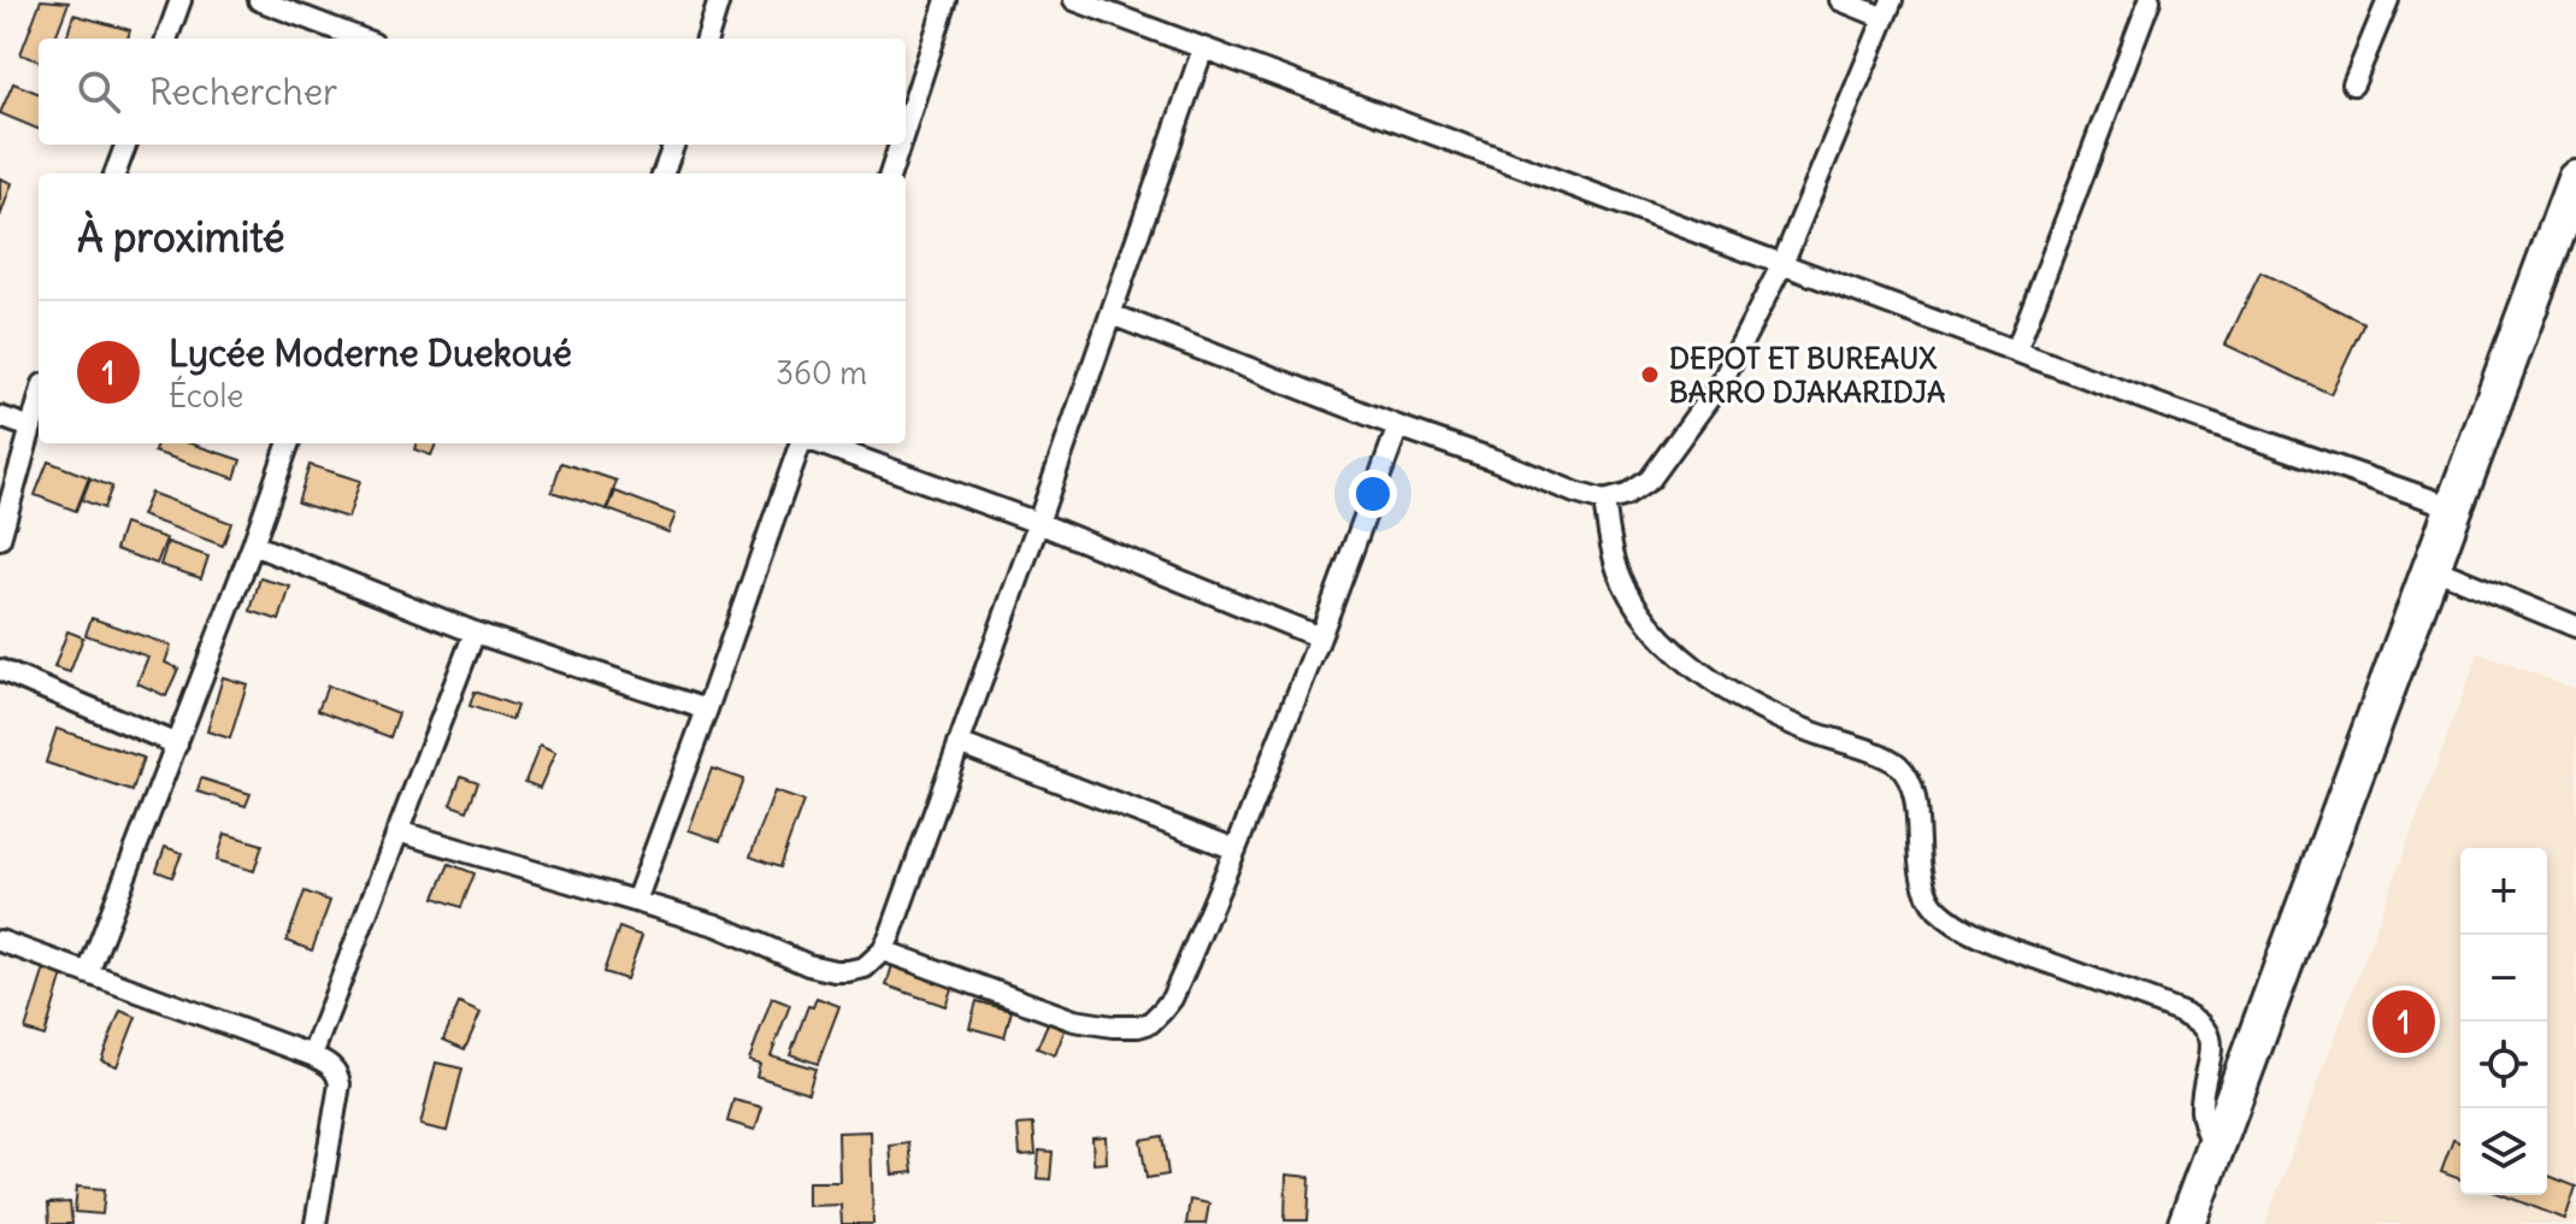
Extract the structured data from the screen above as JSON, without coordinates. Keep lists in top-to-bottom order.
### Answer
{
  "places": ["DEPOT ET BUREAUX BARRO DJAKARIDJA"],
  "page": {
    "search": "Rechercher",
    "heading": "À proximité",
    "list": [
      {
        "mark": "1",
        "name": "Lycée Moderne Duekoué",
        "note": "École",
        "value": "360 m"
      }
    ],
    "map_buttons": ["+", "−"],
    "pins": "1"
  }
}
